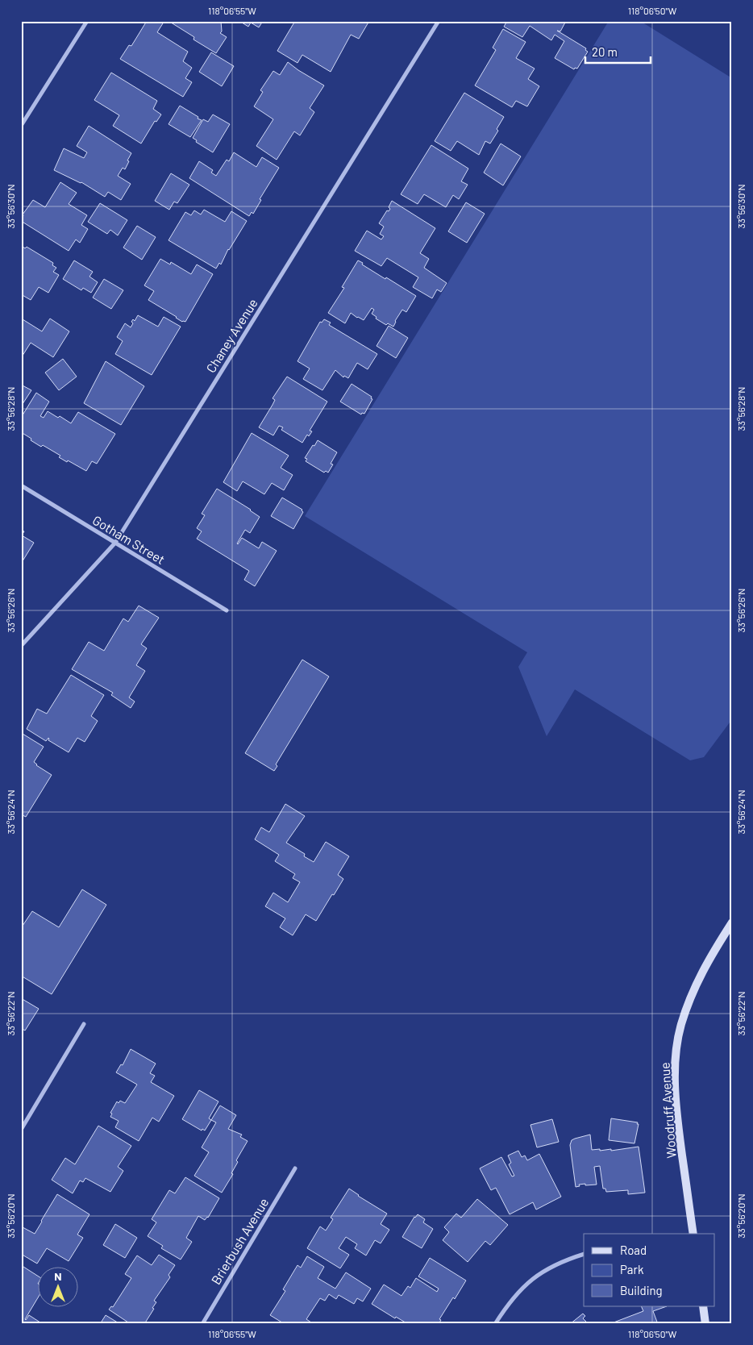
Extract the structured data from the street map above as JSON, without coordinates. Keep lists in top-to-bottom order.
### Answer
{
  "streets": {
    "street": [
      "Chaney Avenue",
      "Gotham Street",
      "Woodruff Avenue",
      "Brierbush Avenue"
    ]
  },
  "crossings": [
    ["Chaney Avenue", "Gotham Street"]
  ],
  "legend": ["Road", "Park", "Building"],
  "scale_bar": "20 m",
  "north": "top",
  "coordinates": [
    "118°06'55\"W",
    "118°06'50\"W",
    "33°56'30\"N",
    "33°56'28\"N",
    "33°56'26\"N",
    "33°56'24\"N",
    "33°56'22\"N",
    "33°56'20\"N"
  ]
}
